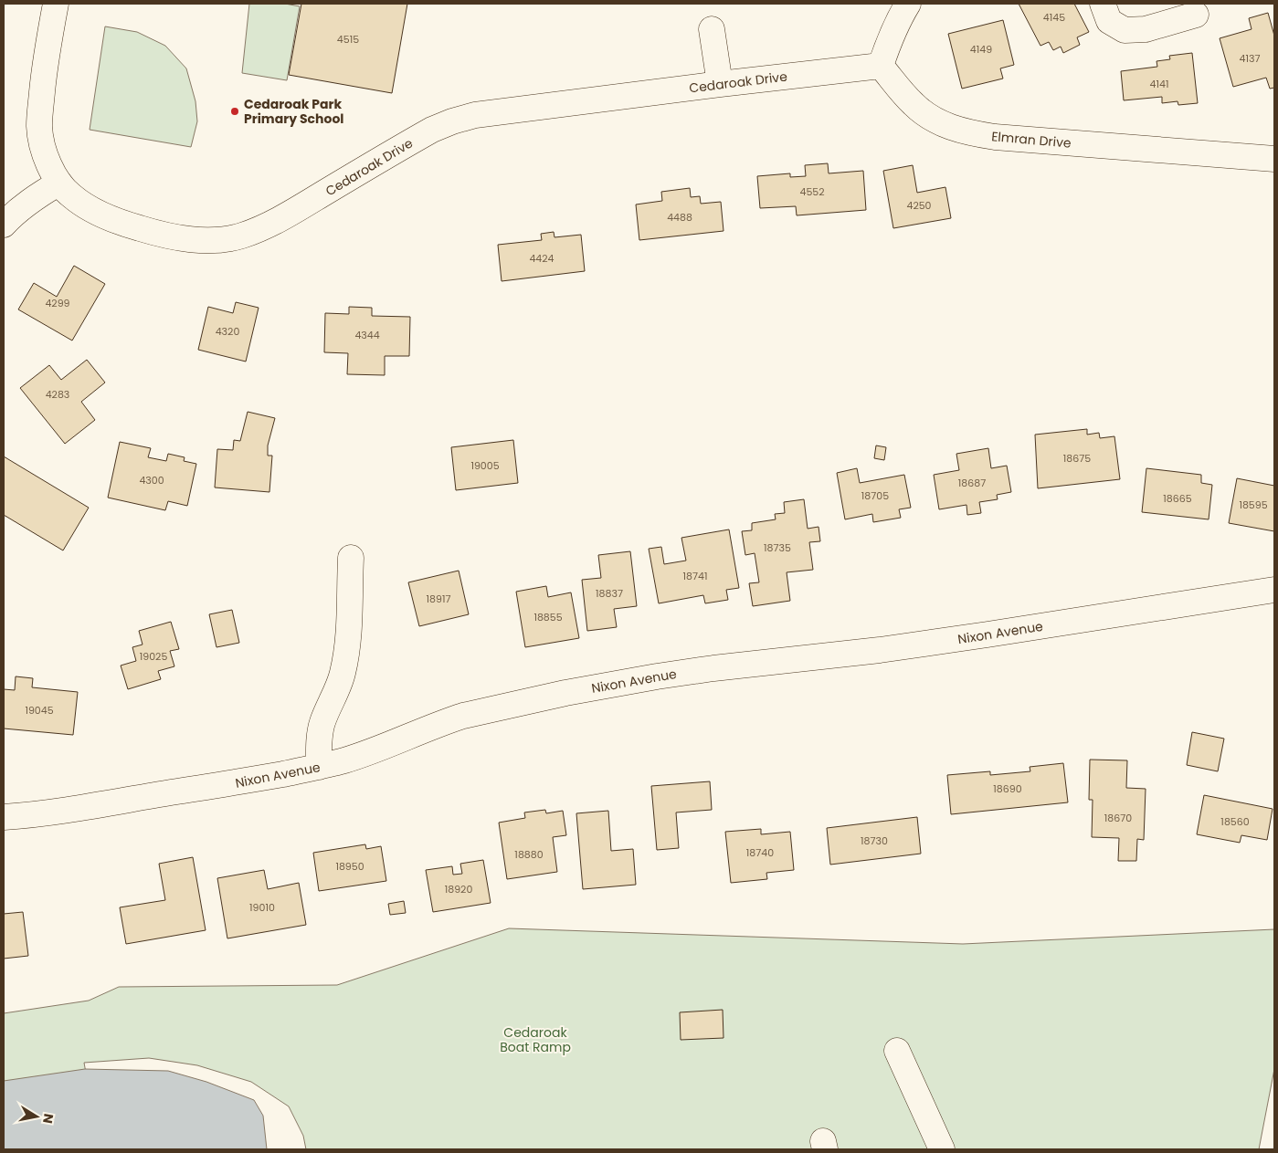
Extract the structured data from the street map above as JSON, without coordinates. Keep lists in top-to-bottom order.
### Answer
{
  "streets": {
    "street": ["Cedaroak Drive", "Elmran Drive", "Nixon Avenue"]
  },
  "crossings": [
    ["Cedaroak Drive", "Elmran Drive"]
  ],
  "parks": ["Cedaroak Boat Ramp"],
  "places": ["Cedaroak Park Primary School"],
  "house_numbers": [
    "4145",
    "4515",
    "4149",
    "4137",
    "4141",
    "4552",
    "4250",
    "4488",
    "4424",
    "4299",
    "4320",
    "4344",
    "4283",
    "18675",
    "19005",
    "4300",
    "18687",
    "18705",
    "18665",
    "18595",
    "18735",
    "18741",
    "18837",
    "18917",
    "18855",
    "19025",
    "19045",
    "18690",
    "18670",
    "18560",
    "18730",
    "18740",
    "18880",
    "18950",
    "18920",
    "19010"
  ],
  "north": "right"
}
